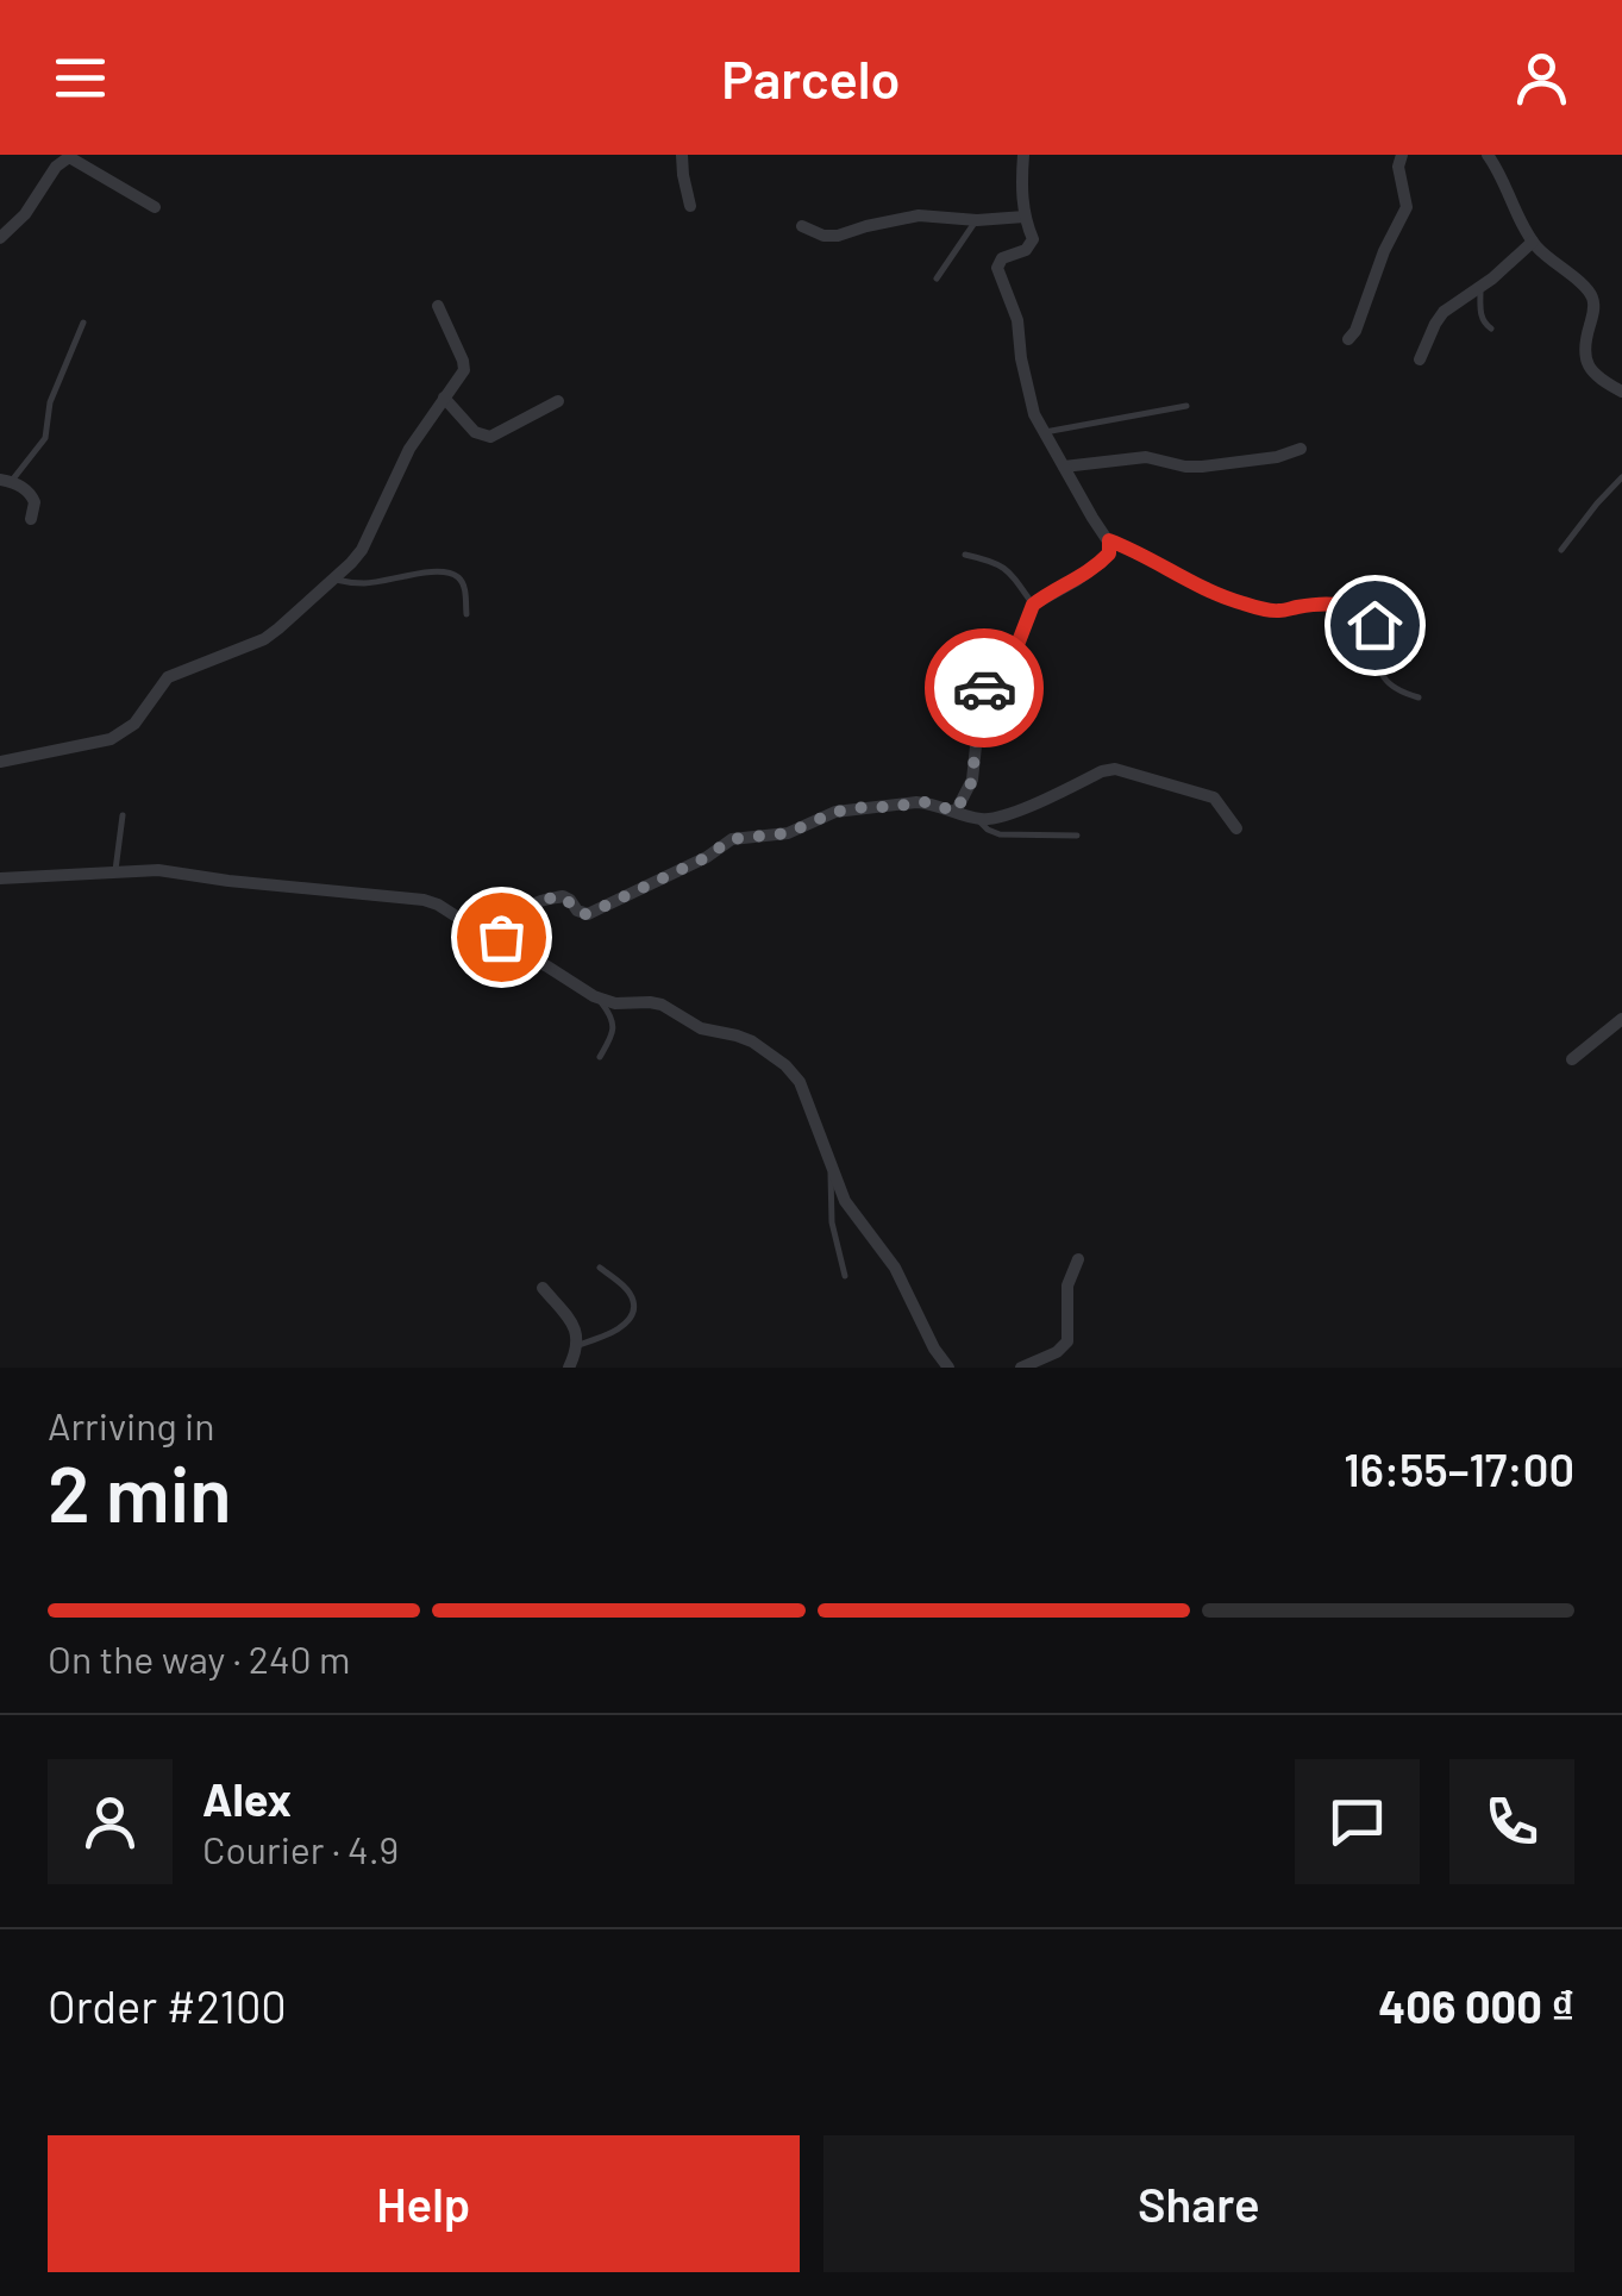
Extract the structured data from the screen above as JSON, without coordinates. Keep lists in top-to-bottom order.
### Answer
{
  "page": {
    "header": "Parcelo",
    "heading": ["2 min", "Arriving in", "16:55–17:00"],
    "panel": [
      "Alex",
      "Courier · 4.9",
      "Order #2100",
      "406 000 ₫"
    ],
    "bar": "On the way · 240 m",
    "buttons": ["Help", "Share"]
  }
}
